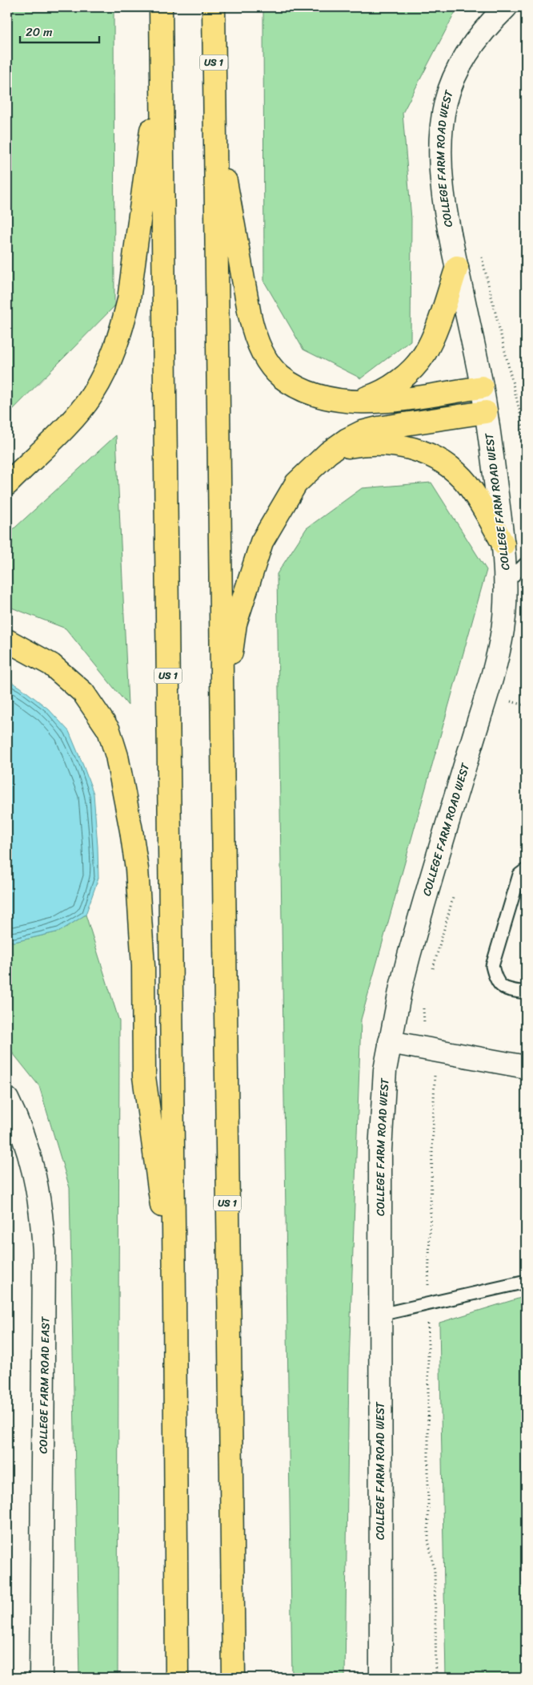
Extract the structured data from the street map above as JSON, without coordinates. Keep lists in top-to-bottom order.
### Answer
{
  "streets": {
    "highway": ["US 1"],
    "street": ["COLLEGE FARM ROAD WEST", "COLLEGE FARM ROAD EAST"]
  },
  "scale_bar": "20 m"
}
